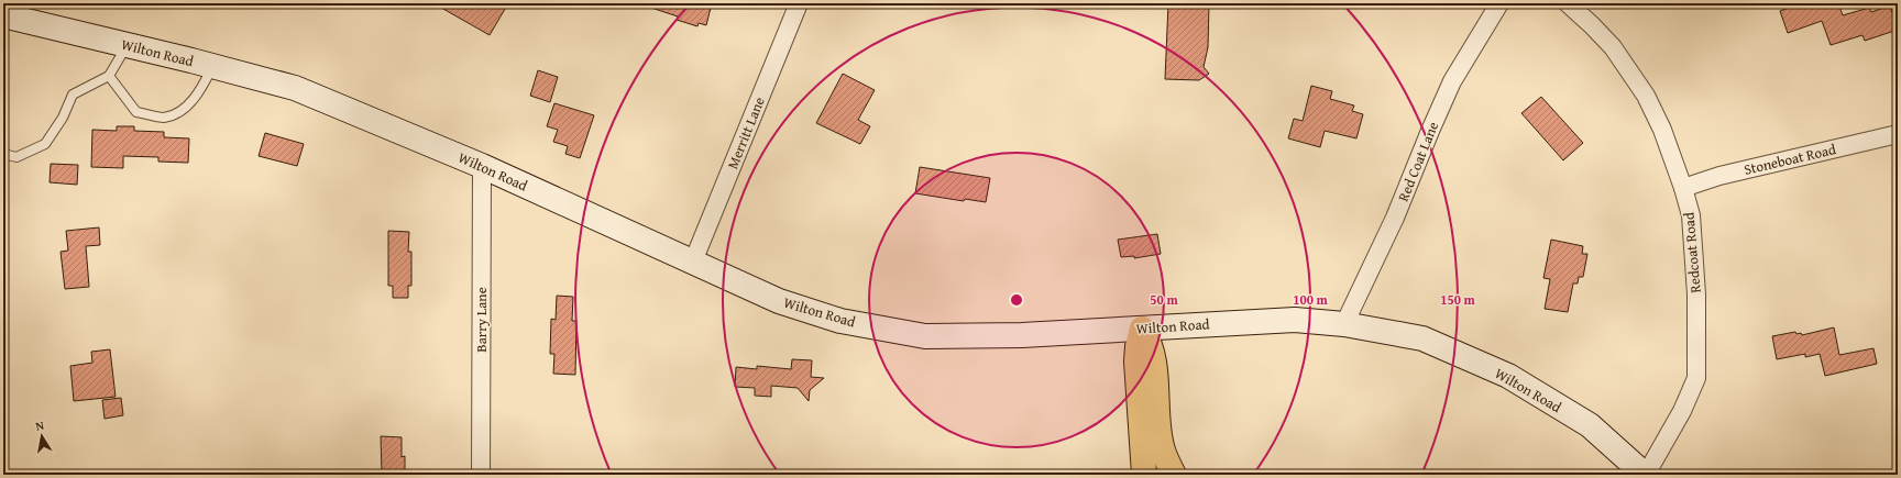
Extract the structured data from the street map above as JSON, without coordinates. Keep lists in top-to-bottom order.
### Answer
{
  "streets": {
    "main road": ["Wilton Road"],
    "street": [
      "Merritt Lane",
      "Stoneboat Road",
      "Red Coat Lane",
      "Redcoat Road",
      "Barry Lane"
    ]
  },
  "crossings": [
    ["Wilton Road", "Merritt Lane"],
    ["Wilton Road", "Red Coat Lane"],
    ["Wilton Road", "Redcoat Road"],
    ["Wilton Road", "Barry Lane"],
    ["Stoneboat Road", "Redcoat Road"]
  ],
  "north": "top",
  "rings": ["50 m", "100 m", "150 m"]
}
